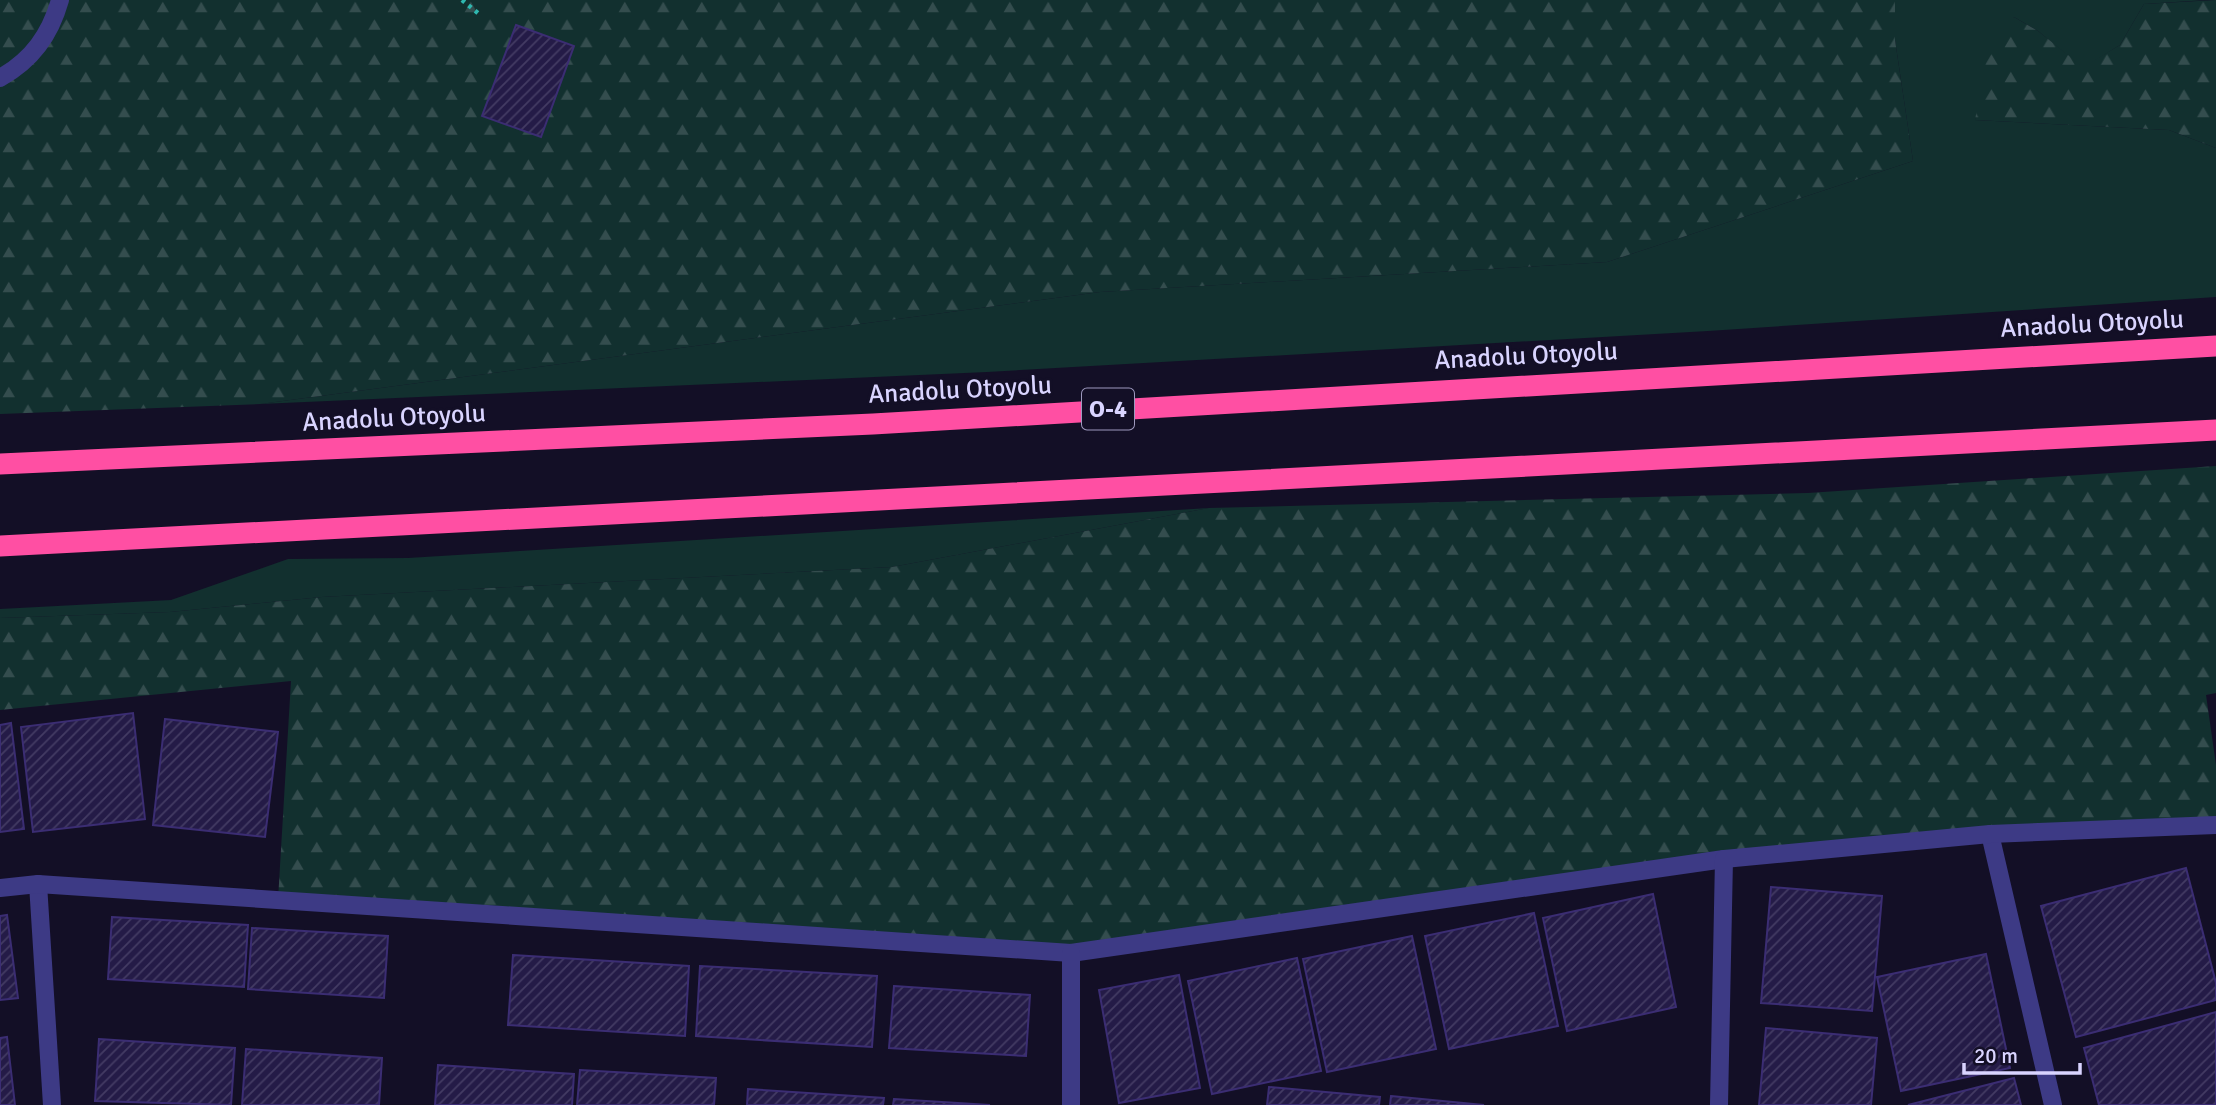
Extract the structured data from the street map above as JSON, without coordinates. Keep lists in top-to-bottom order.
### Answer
{
  "streets": {
    "highway": ["Anadolu Otoyolu", "O-4"]
  },
  "scale_bar": "20 m"
}
